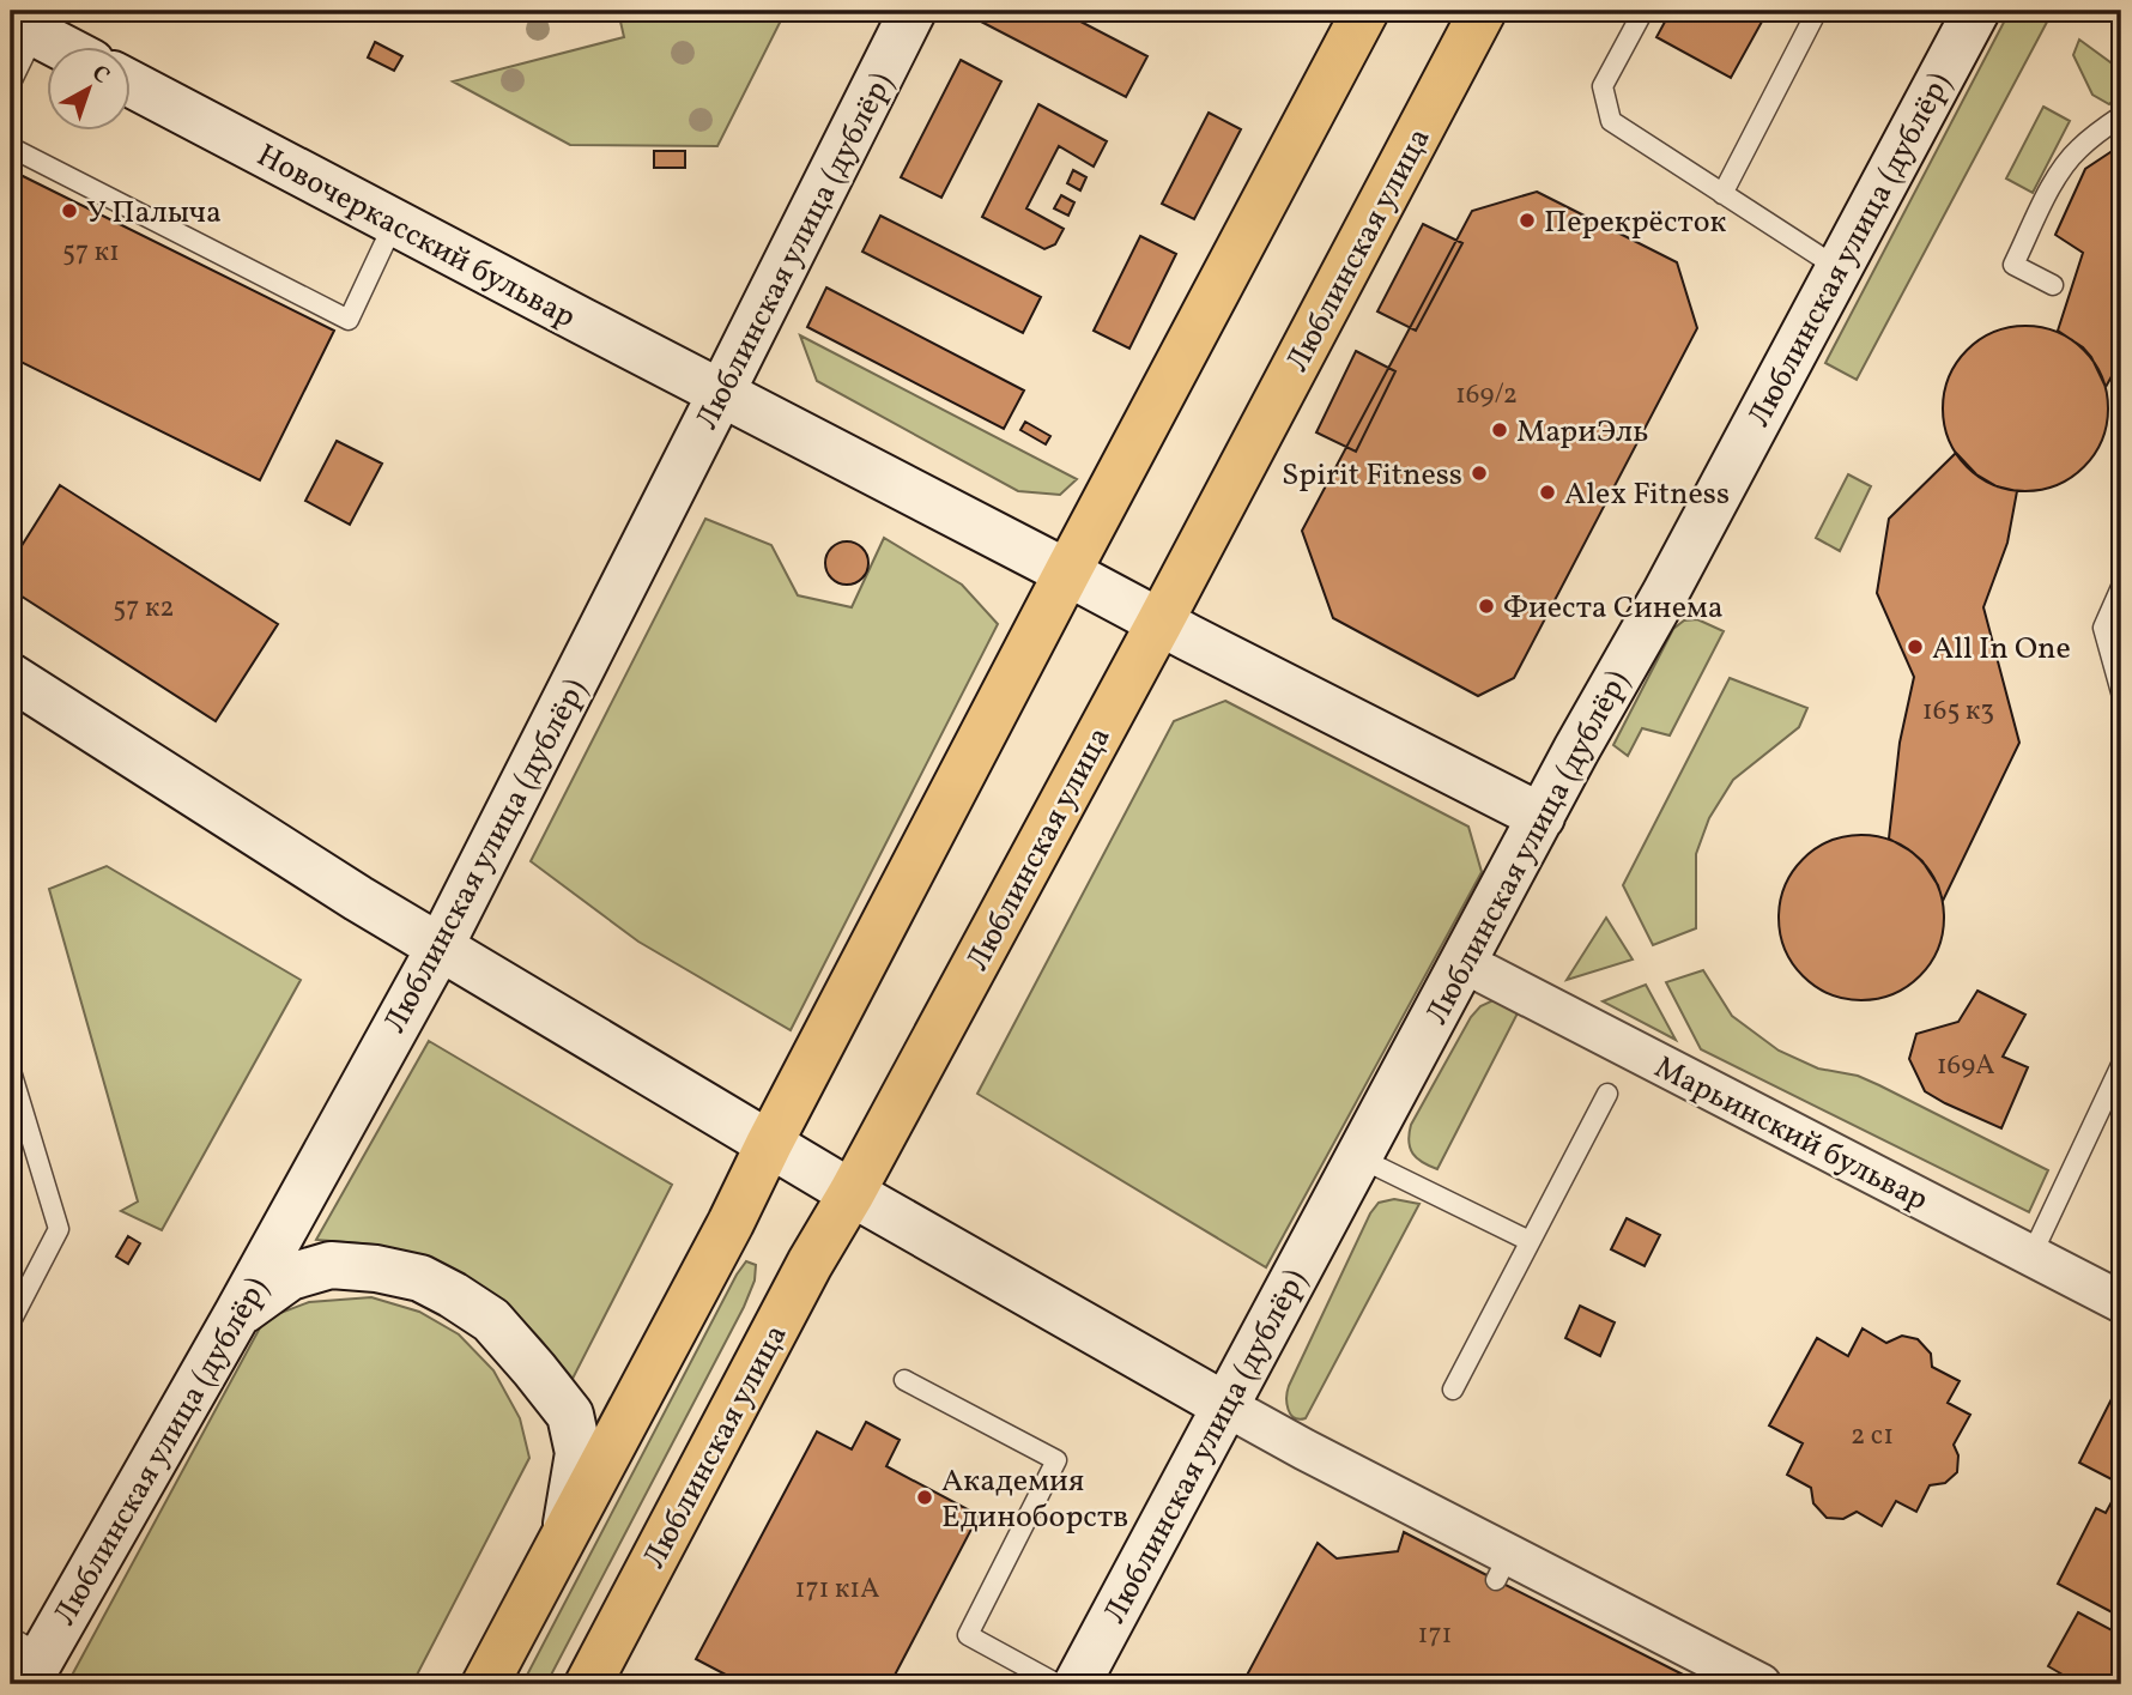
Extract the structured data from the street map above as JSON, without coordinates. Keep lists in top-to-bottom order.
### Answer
{
  "streets": {
    "main road": ["Люблинская улица"],
    "street": ["Новочеркасский бульвар", "Люблинская улица (дублёр)", "Марьинский бульвар"]
  },
  "crossings": [
    ["Новочеркасский бульвар", "Люблинская улица"],
    ["Новочеркасский бульвар", "Люблинская улица (дублёр)"],
    ["Люблинская улица (дублёр)", "Марьинский бульвар"]
  ],
  "places": [
    "У Палыча",
    "Перекрёсток",
    "МариЭль",
    "Spirit Fitness",
    "Alex Fitness",
    "Фиеста Синема",
    "All In One",
    "Академия Единоборств"
  ],
  "house_numbers": [
    "57 к1",
    "169/2",
    "57 к2",
    "165 к3",
    "169А",
    "2 с1",
    "171 к1А",
    "171"
  ],
  "north": "top right"
}
